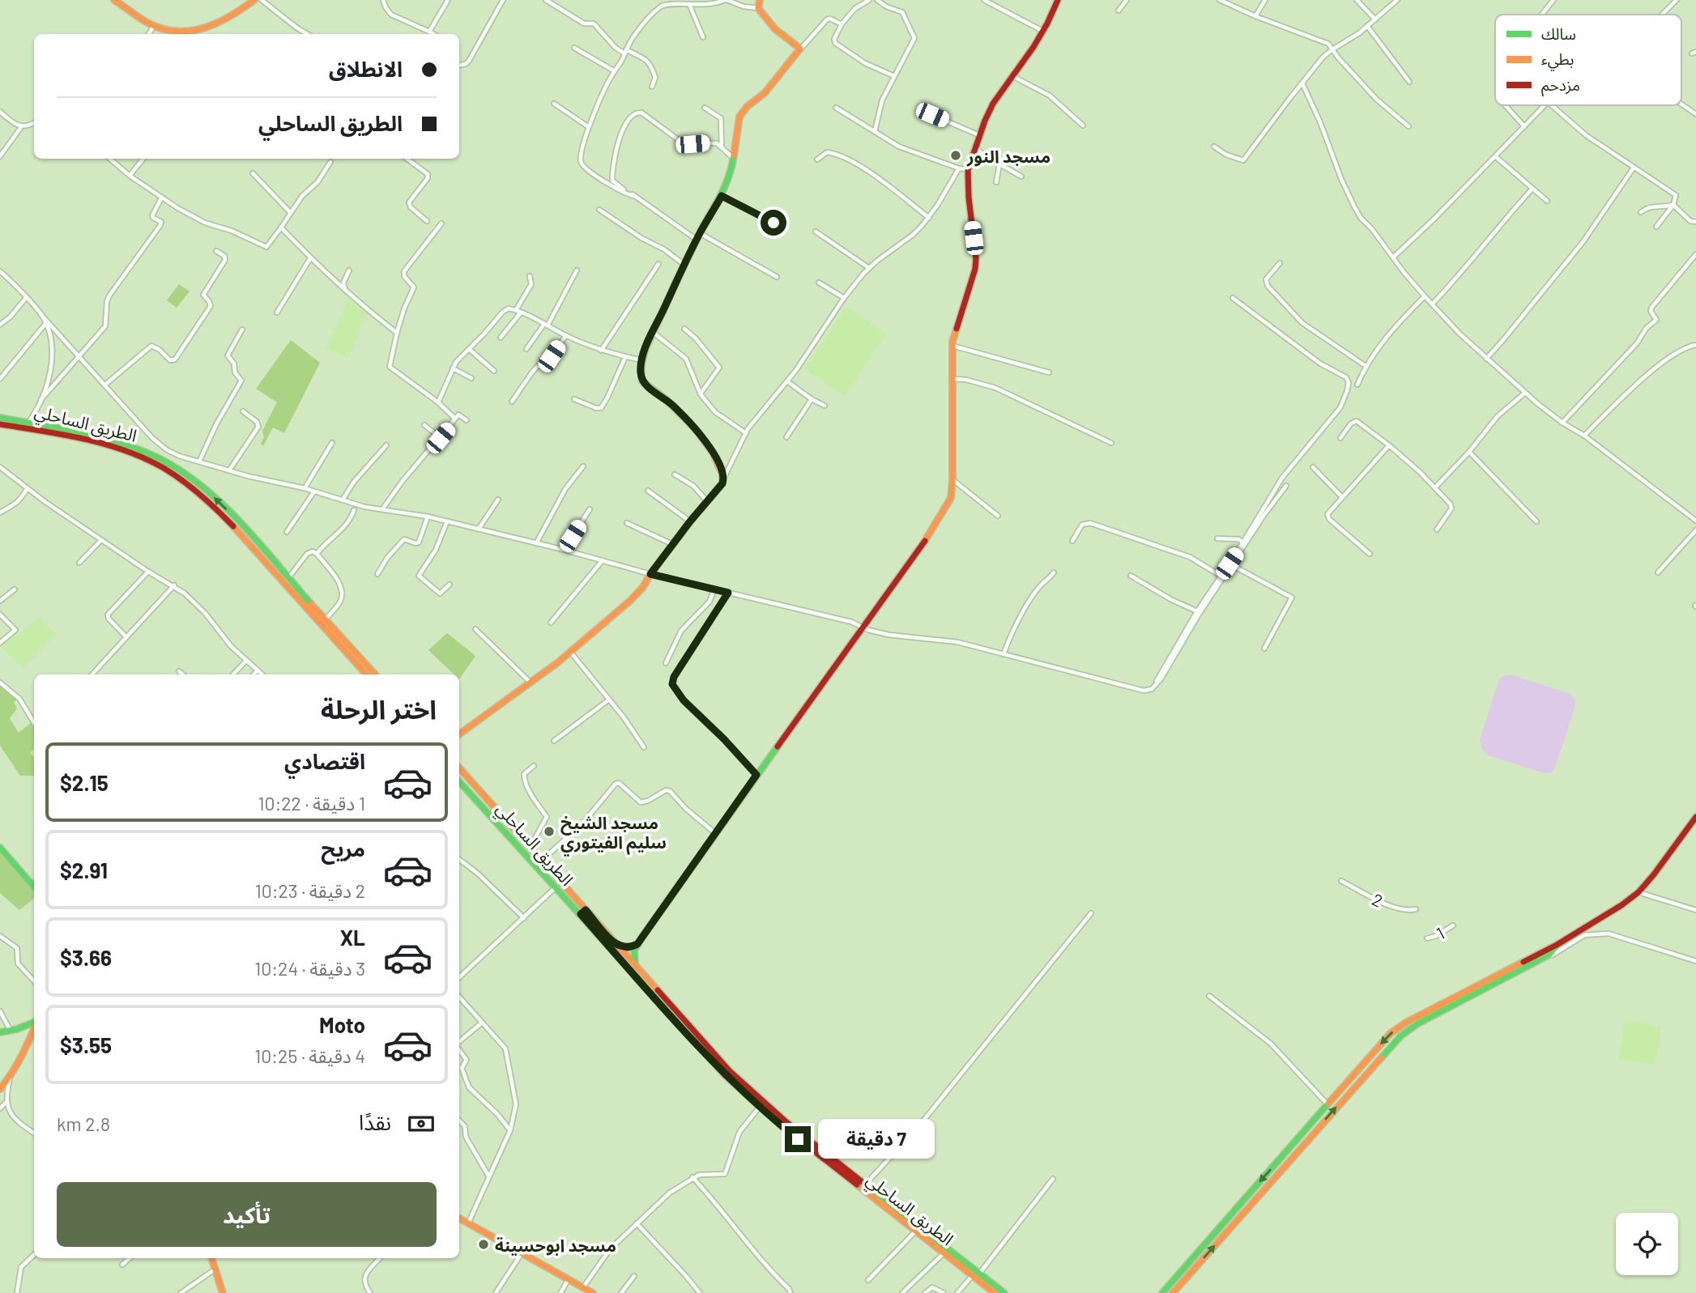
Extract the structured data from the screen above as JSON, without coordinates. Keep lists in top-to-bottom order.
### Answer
{
  "streets": {
    "main road": ["الطريق الساحلي"],
    "street": ["2", "1"]
  },
  "places": ["مسجد النور", "مسجد الشيخ سليم الفيتوري", "مسجد ابوحسينة"],
  "legend": ["سالك", "بطيء", "مزدحم"],
  "page": {
    "banner": ["الانطلاق", "الطريق الساحلي"],
    "heading": "اختر الرحلة",
    "list": [
      {
        "name": "اقتصادي",
        "note": "1 دقيقة · 10:22",
        "value": "$2.15"
      },
      {
        "name": "مريح",
        "note": "2 دقيقة · 10:23",
        "value": "$2.91"
      },
      {
        "name": "XL",
        "note": "3 دقيقة · 10:24",
        "value": "$3.66"
      },
      {
        "name": "Moto",
        "note": "4 دقيقة · 10:25",
        "value": "$3.55"
      }
    ],
    "pay": ["نقدًا", "2.8 km"],
    "bubble": "7 دقيقة",
    "buttons": "تأكيد"
  }
}
